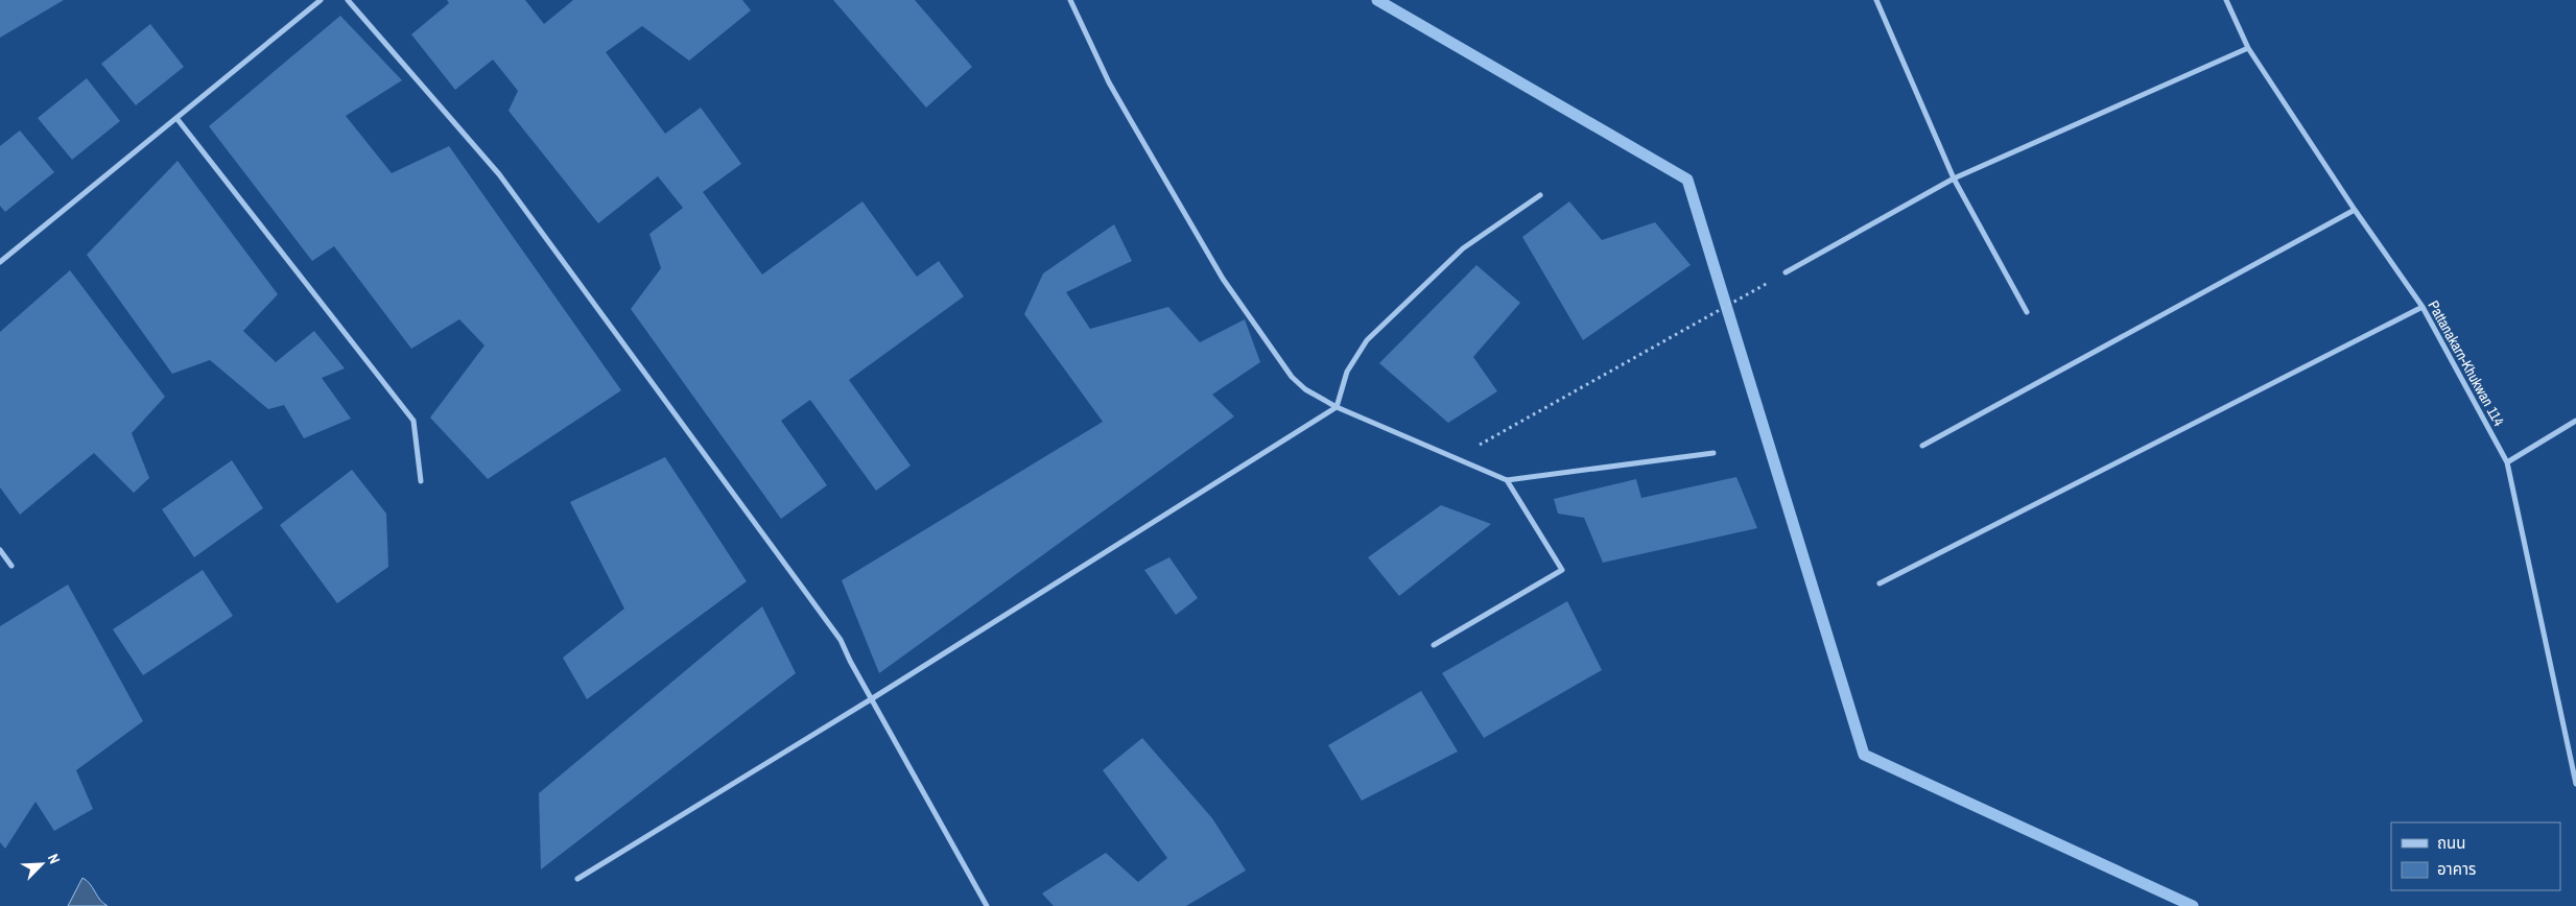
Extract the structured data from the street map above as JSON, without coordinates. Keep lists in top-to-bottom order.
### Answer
{
  "streets": {
    "street": ["Pattanakarn-Khukwan 114"]
  },
  "legend": ["ถนน", "อาคาร"],
  "north": "top right"
}
